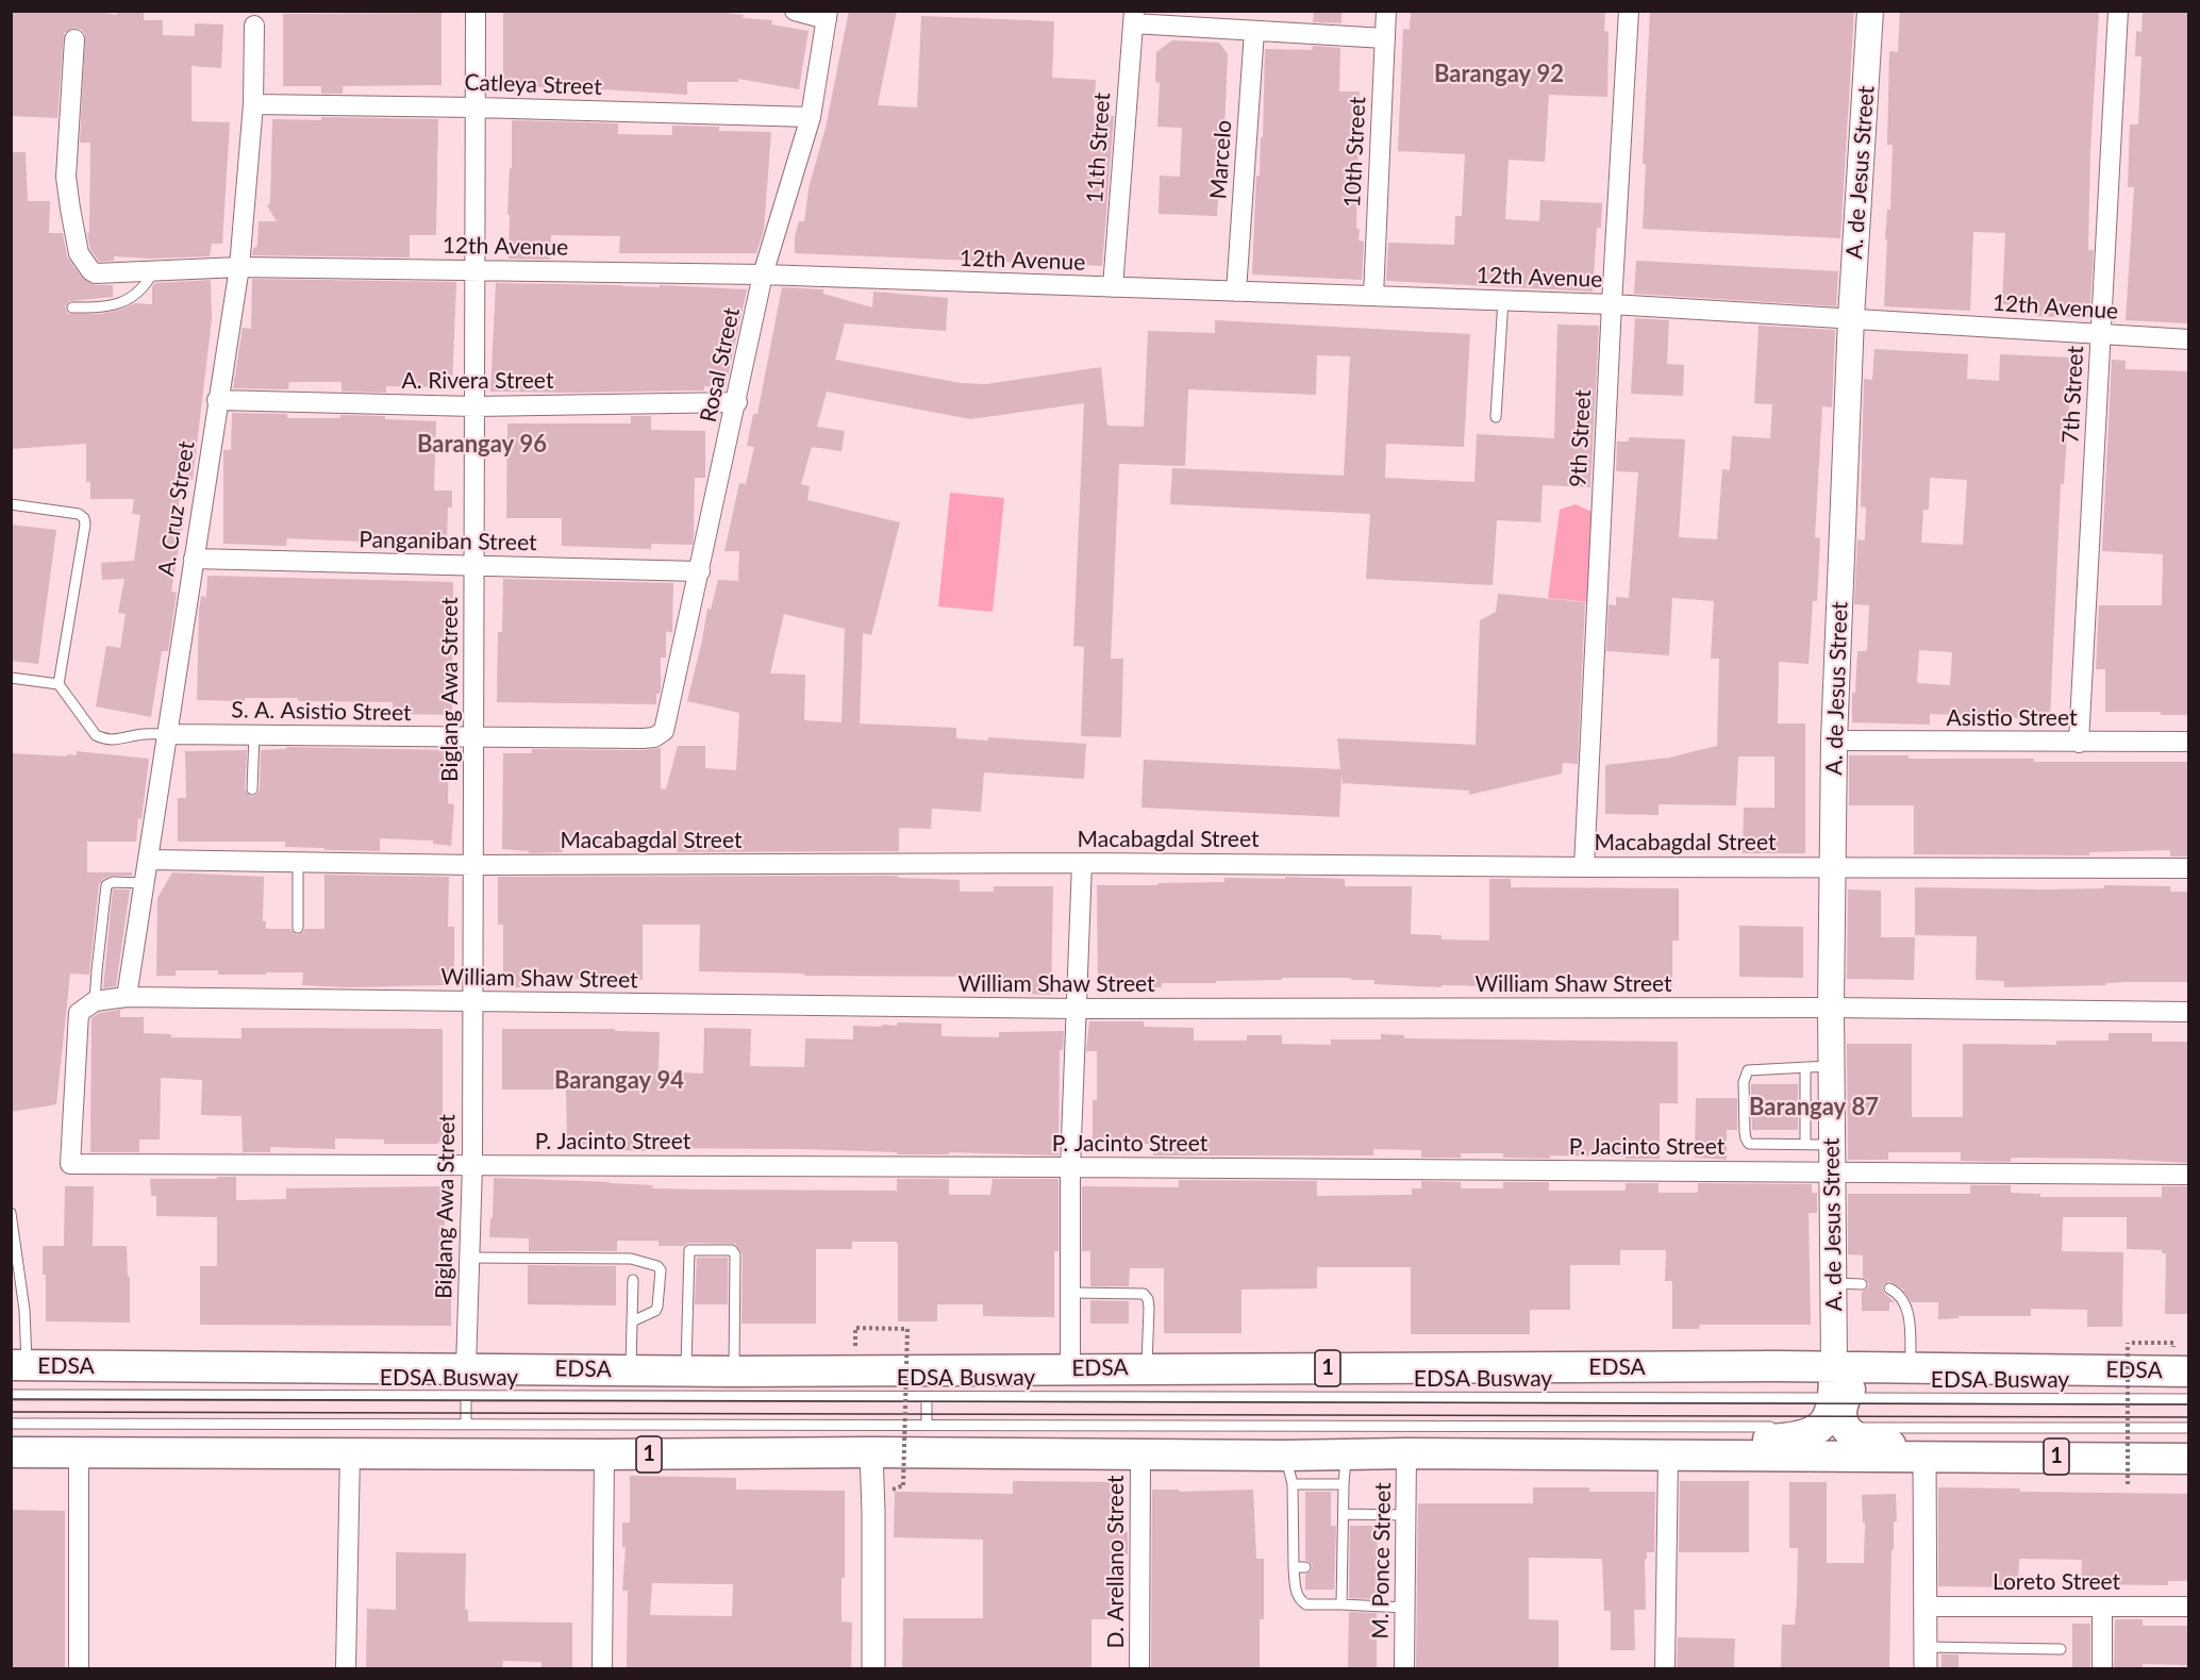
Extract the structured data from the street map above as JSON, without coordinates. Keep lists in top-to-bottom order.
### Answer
{
  "streets": {
    "highway": ["EDSA", "1"],
    "main road": ["A. de Jesus Street"],
    "street": [
      "Catleya Street",
      "11th Street",
      "10th Street",
      "Marcelo",
      "12th Avenue",
      "Rosal Street",
      "A. Rivera Street",
      "7th Street",
      "9th Street",
      "A. Cruz Street",
      "Panganiban Street",
      "Biglang Awa Street",
      "S. A. Asistio Street",
      "Asistio Street",
      "Macabagdal Street",
      "William Shaw Street",
      "P. Jacinto Street",
      "M. Ponce Street",
      "D. Arellano Street",
      "Loreto Street"
    ],
    "lane": ["EDSA Busway"]
  },
  "crossings": [
    ["Catleya Street", "Rosal Street"],
    ["Catleya Street", "A. Cruz Street"],
    ["Catleya Street", "Biglang Awa Street"],
    ["11th Street", "12th Avenue"],
    ["10th Street", "12th Avenue"],
    ["Marcelo", "12th Avenue"],
    ["A. de Jesus Street", "12th Avenue"],
    ["A. de Jesus Street", "Asistio Street"],
    ["A. de Jesus Street", "Macabagdal Street"],
    ["A. de Jesus Street", "William Shaw Street"],
    ["A. de Jesus Street", "P. Jacinto Street"],
    ["A. de Jesus Street", "EDSA"],
    ["12th Avenue", "Rosal Street"],
    ["12th Avenue", "7th Street"],
    ["12th Avenue", "9th Street"],
    ["12th Avenue", "A. Cruz Street"],
    ["12th Avenue", "Biglang Awa Street"],
    ["Rosal Street", "A. Rivera Street"],
    ["Rosal Street", "Panganiban Street"],
    ["Rosal Street", "S. A. Asistio Street"],
    ["A. Rivera Street", "A. Cruz Street"],
    ["A. Rivera Street", "Biglang Awa Street"],
    ["7th Street", "Asistio Street"],
    ["9th Street", "Macabagdal Street"],
    ["A. Cruz Street", "Panganiban Street"],
    ["A. Cruz Street", "S. A. Asistio Street"],
    ["A. Cruz Street", "Macabagdal Street"],
    ["A. Cruz Street", "William Shaw Street"],
    ["Panganiban Street", "Biglang Awa Street"],
    ["Biglang Awa Street", "S. A. Asistio Street"],
    ["Biglang Awa Street", "Macabagdal Street"],
    ["Biglang Awa Street", "William Shaw Street"],
    ["Biglang Awa Street", "P. Jacinto Street"],
    ["Biglang Awa Street", "EDSA"],
    ["Biglang Awa Street", "EDSA Busway"],
    ["William Shaw Street", "P. Jacinto Street"],
    ["EDSA", "EDSA Busway"],
    ["1", "M. Ponce Street"],
    ["1", "D. Arellano Street"]
  ],
  "districts": [
    "Barangay 92",
    "Barangay 96",
    "Barangay 94",
    "Barangay 87"
  ]
}
